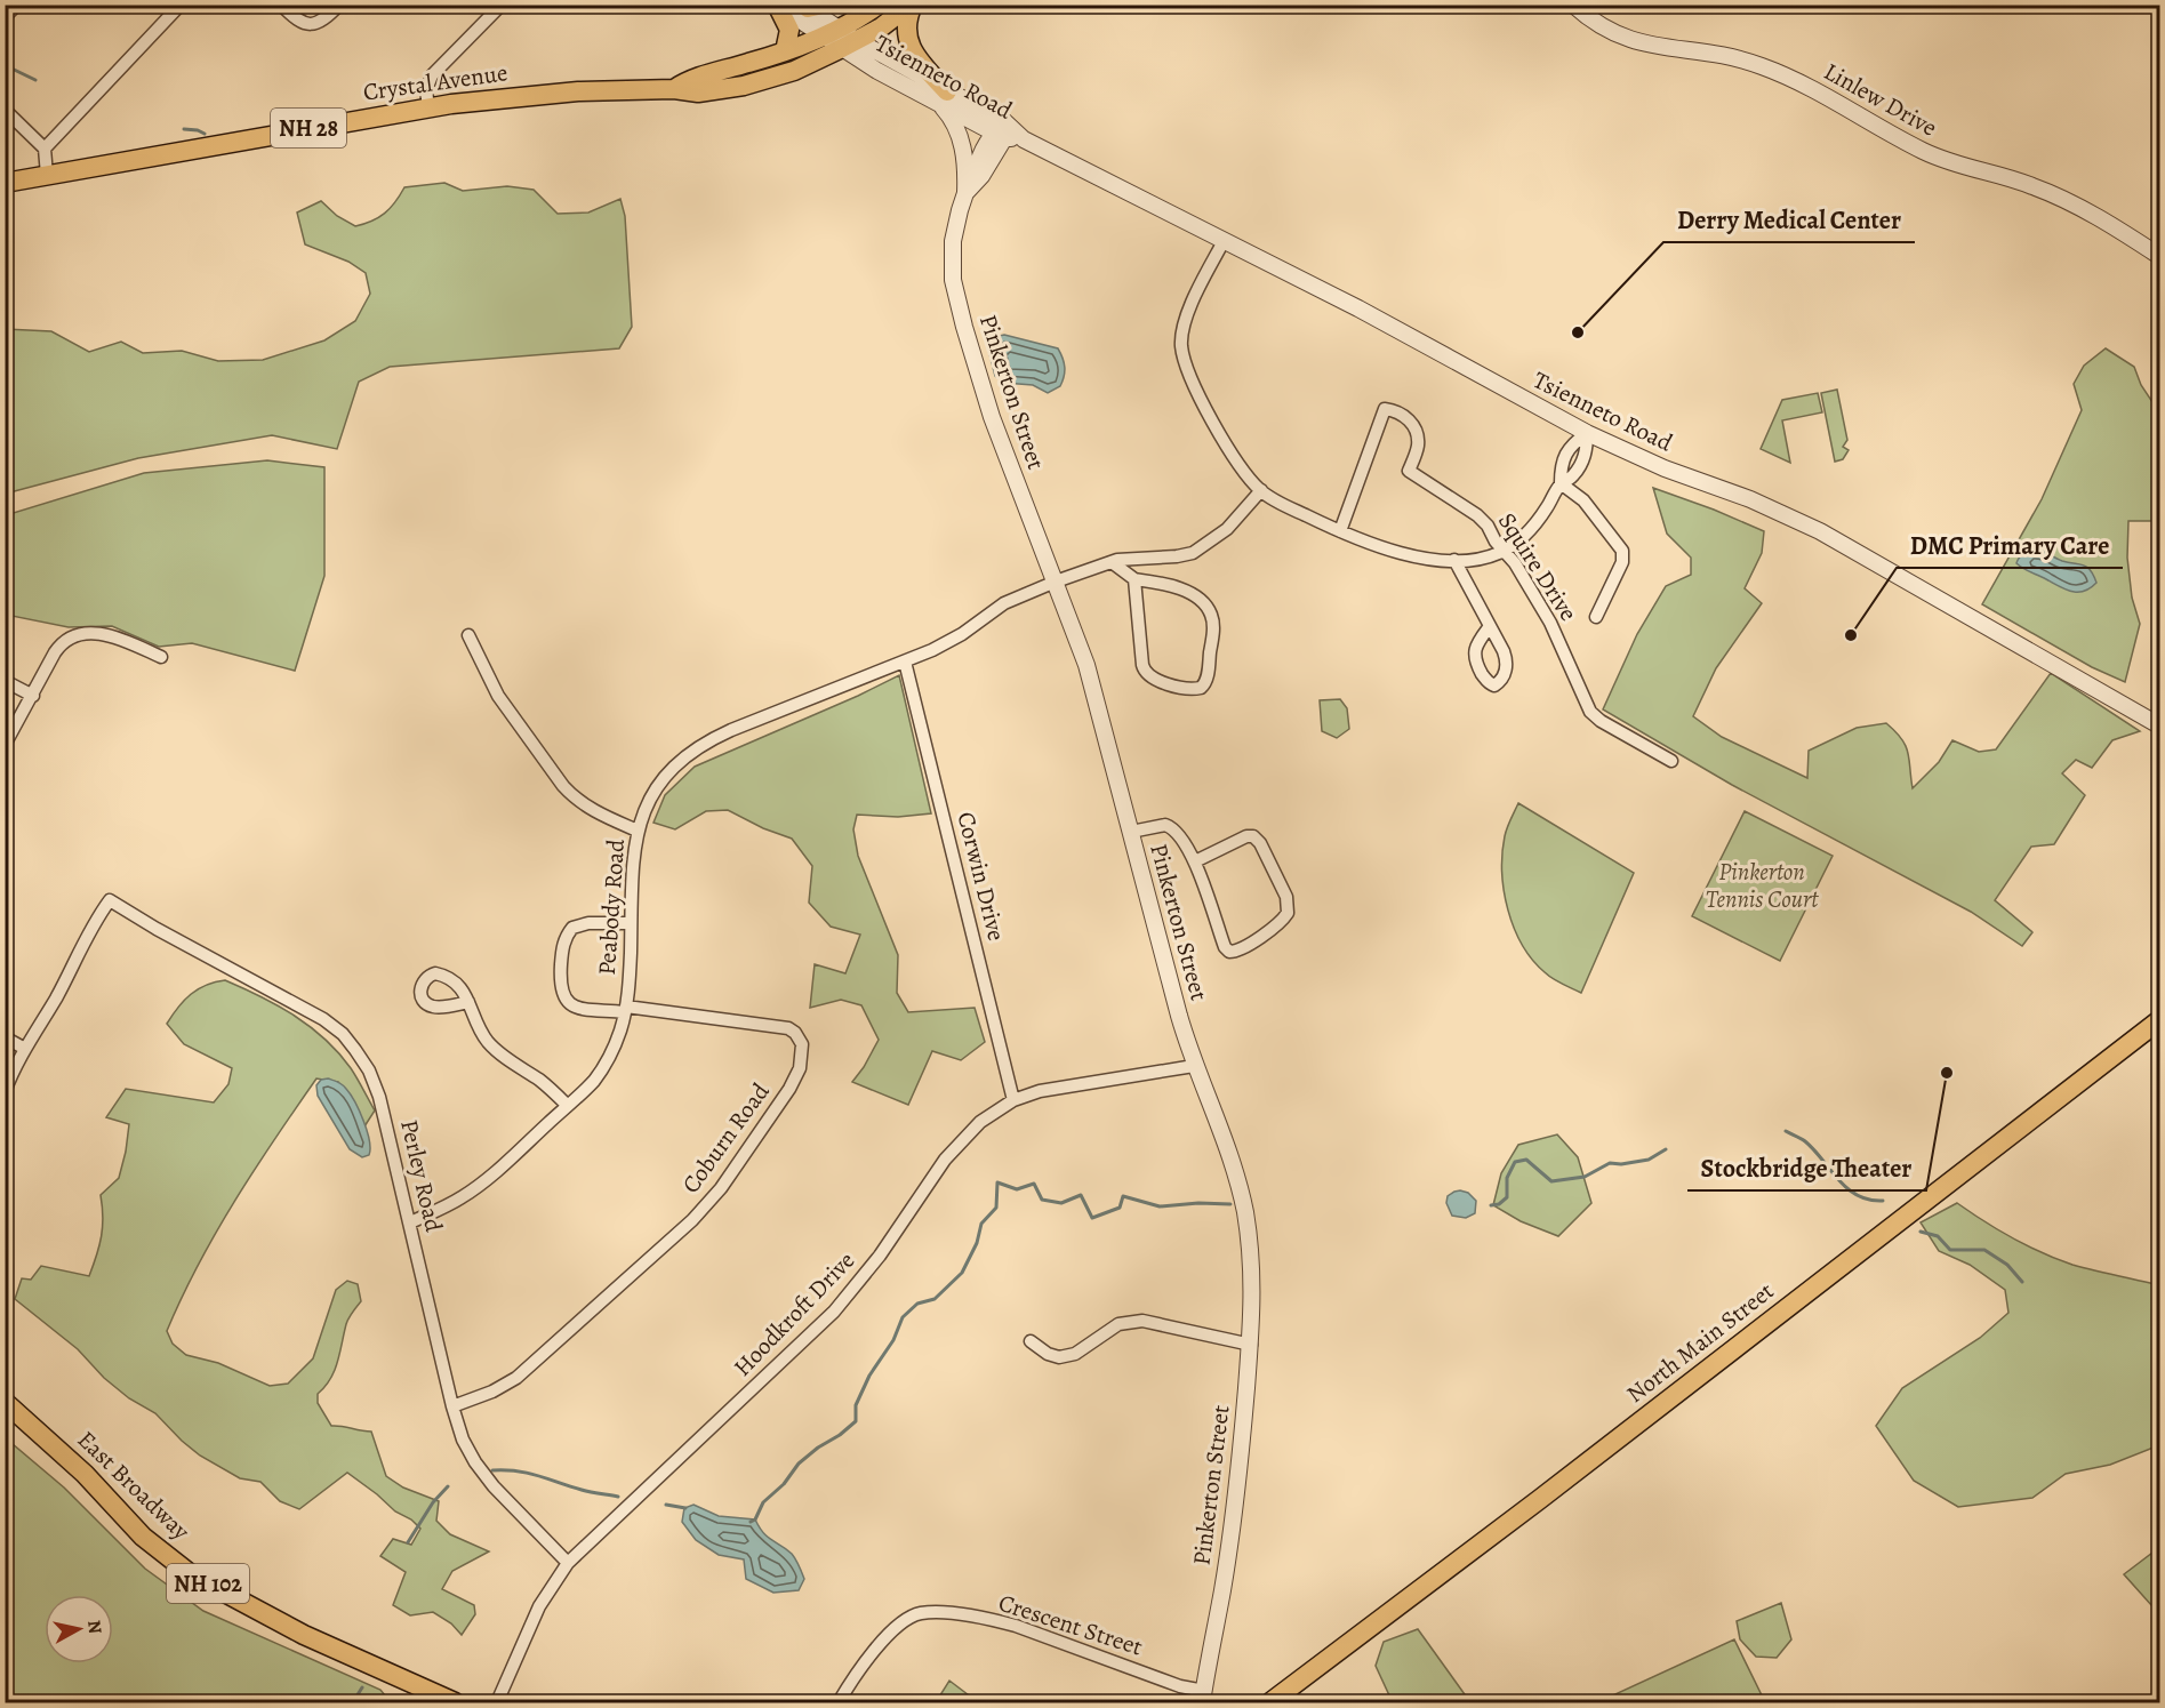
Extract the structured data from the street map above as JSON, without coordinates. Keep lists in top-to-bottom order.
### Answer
{
  "streets": {
    "main road": [
      "Crystal Avenue",
      "NH 28",
      "North Main Street",
      "East Broadway",
      "NH 102"
    ],
    "street": [
      "Tsienneto Road",
      "Linlew Drive",
      "Pinkerton Street",
      "Squire Drive",
      "Corwin Drive",
      "Peabody Road",
      "Coburn Road",
      "Perley Road",
      "Hoodkroft Drive",
      "Crescent Street"
    ]
  },
  "crossings": [
    ["Tsienneto Road", "Crystal Avenue"],
    ["Tsienneto Road", "NH 28"],
    ["Tsienneto Road", "Pinkerton Street"],
    ["Crystal Avenue", "NH 28"],
    ["Pinkerton Street", "Peabody Road"],
    ["Pinkerton Street", "Hoodkroft Drive"],
    ["Pinkerton Street", "Crescent Street"],
    ["Corwin Drive", "Peabody Road"],
    ["Corwin Drive", "Hoodkroft Drive"],
    ["Peabody Road", "Coburn Road"],
    ["Peabody Road", "Perley Road"],
    ["Coburn Road", "Perley Road"],
    ["Perley Road", "Hoodkroft Drive"]
  ],
  "parks": ["Pinkerton Tennis Court"],
  "places": ["Derry Medical Center", "DMC Primary Care", "Stockbridge Theater"],
  "north": "right"
}
